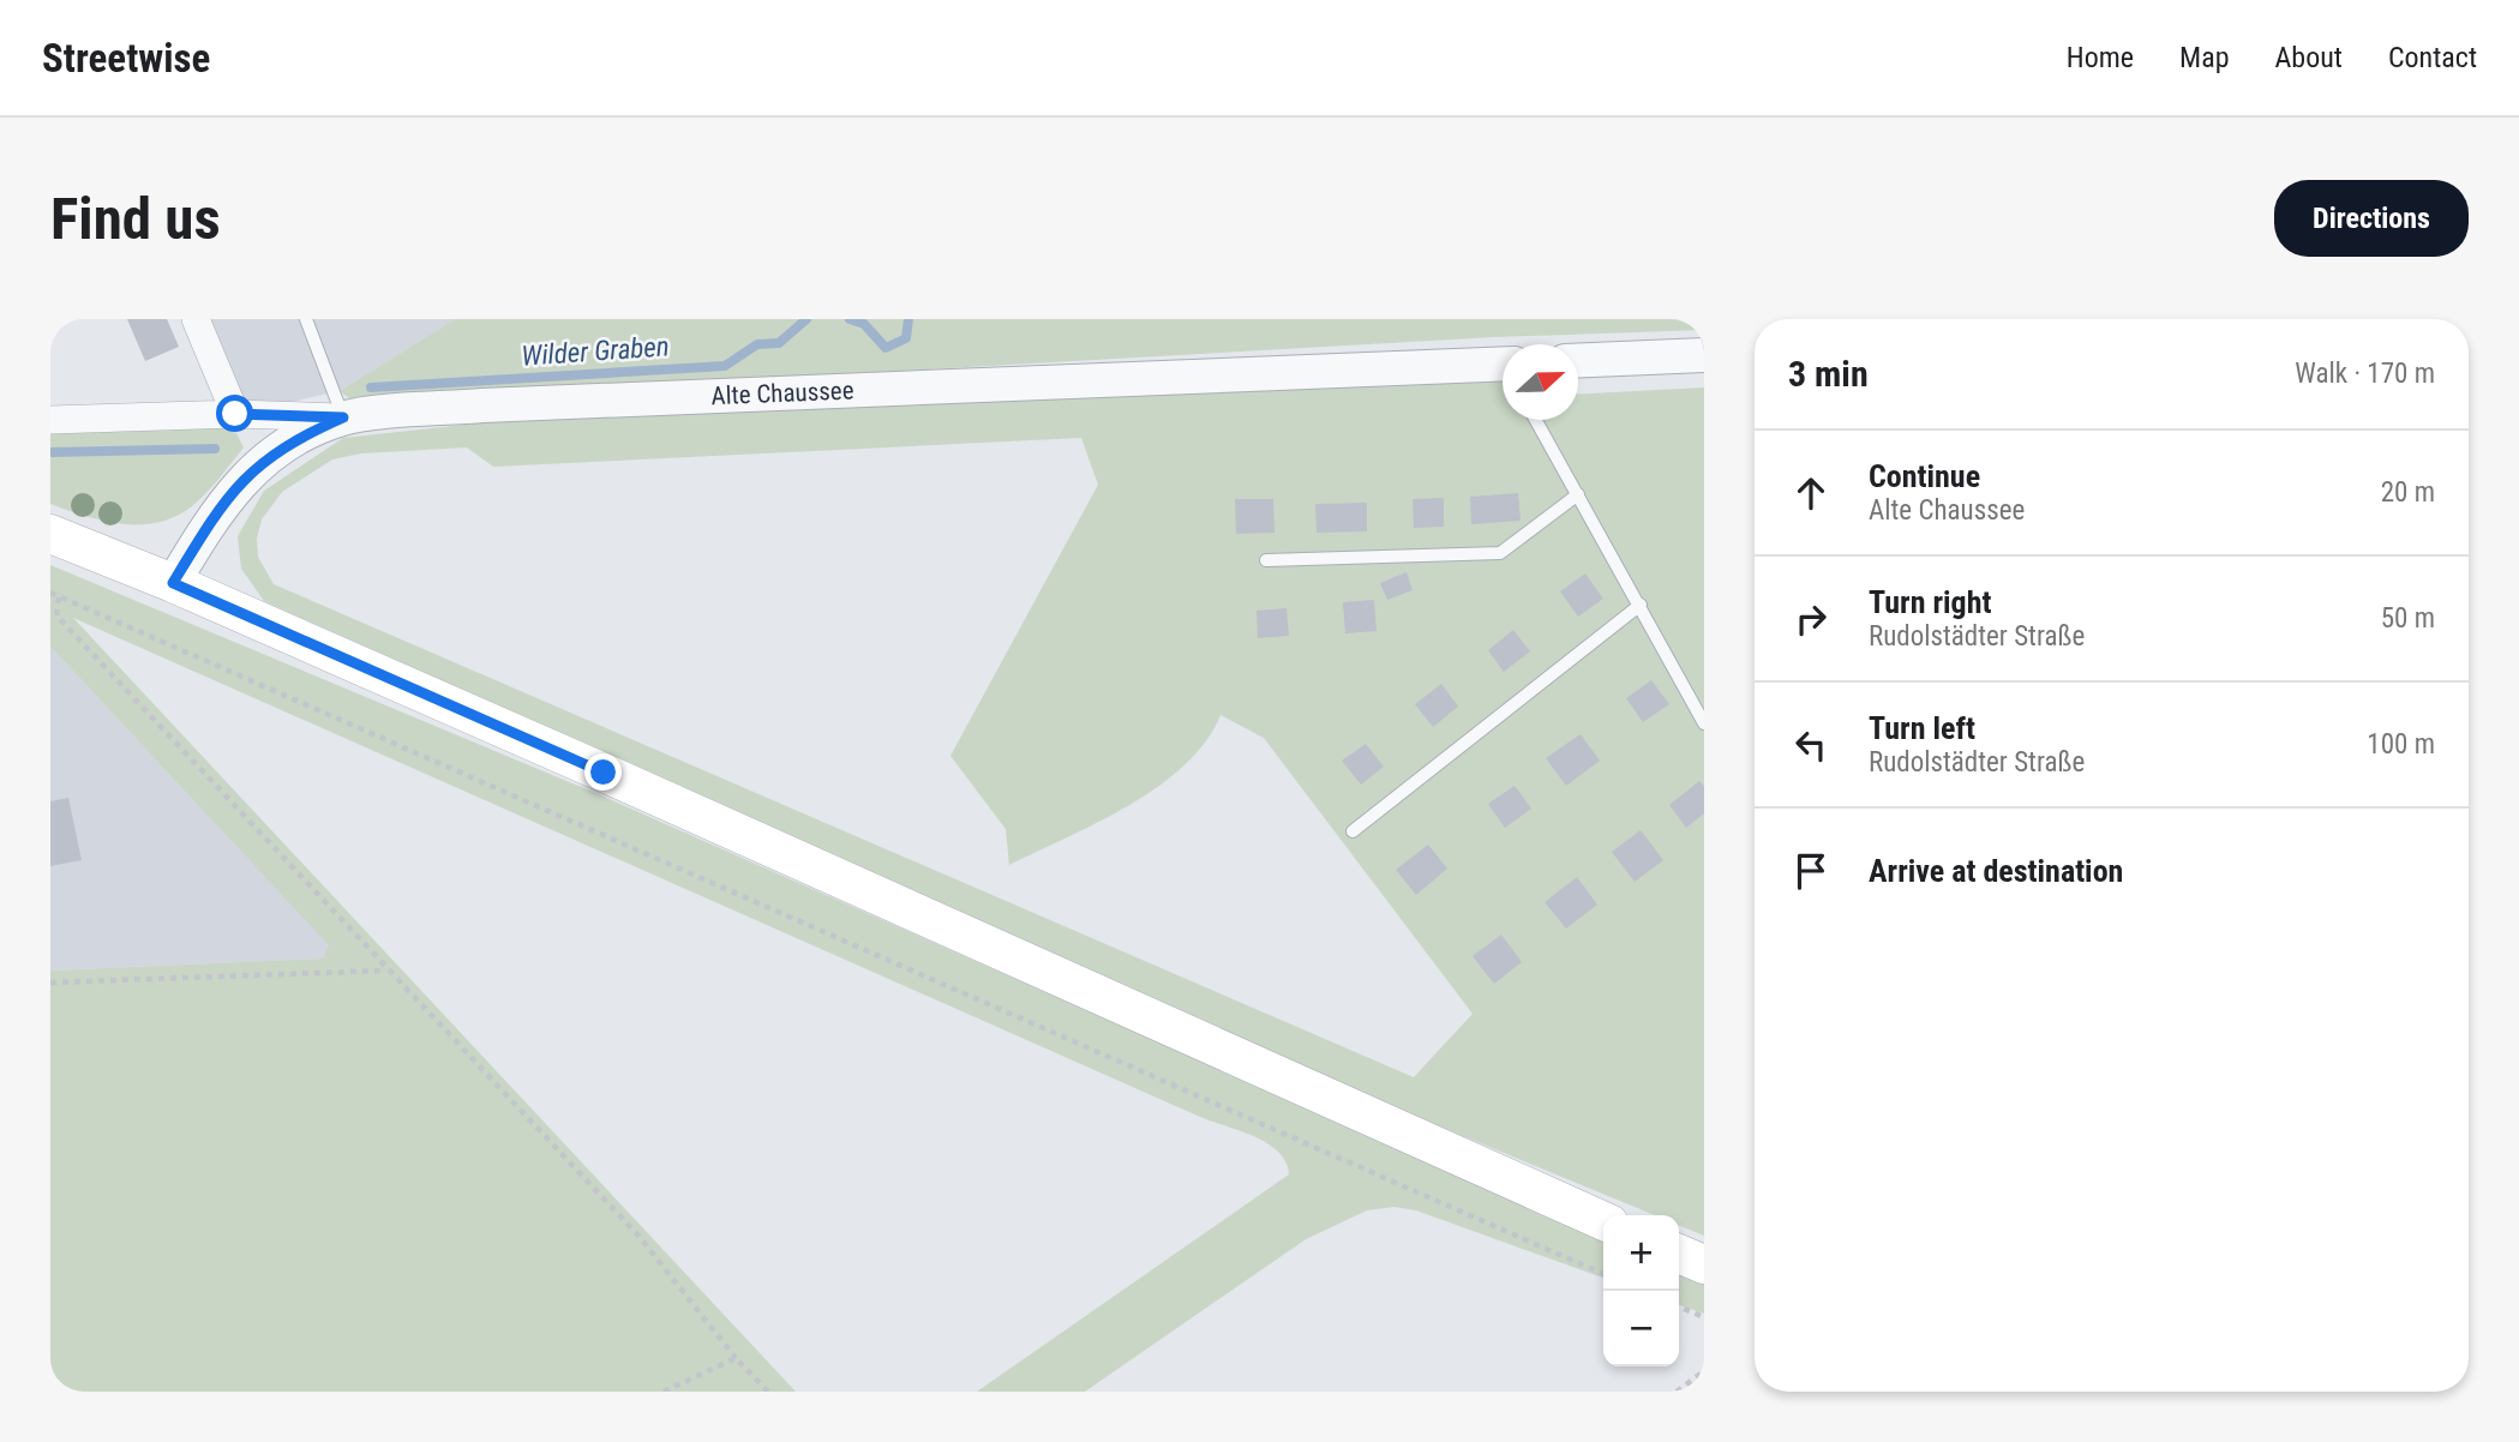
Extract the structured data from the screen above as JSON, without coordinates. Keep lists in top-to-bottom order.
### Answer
{
  "streets": {
    "street": ["Alte Chaussee"]
  },
  "water": ["Wilder Graben"],
  "north": "right",
  "page": {
    "header": "Streetwise",
    "nav": [
      "Home",
      "Map",
      "About",
      "Contact"
    ],
    "buttons": "Directions",
    "title": "Find us",
    "heading": ["3 min", "Walk · 170 m"],
    "list": [
      ["Continue", "Alte Chaussee", "20 m"],
      ["Turn right", "Rudolstädter Straße", "50 m"],
      ["Turn left", "Rudolstädter Straße", "100 m"],
      "Arrive at destination"
    ],
    "map_buttons": ["+", "−"]
  }
}
